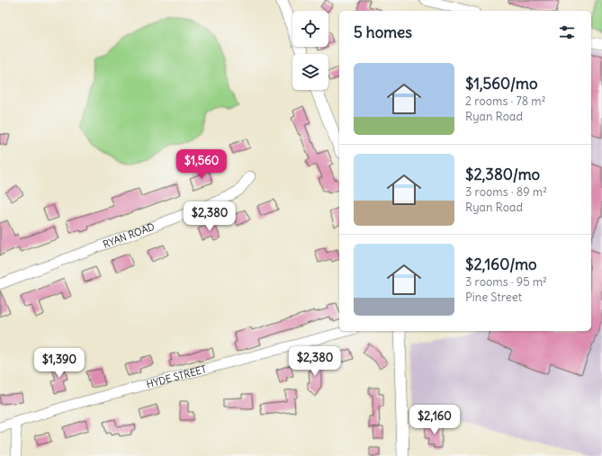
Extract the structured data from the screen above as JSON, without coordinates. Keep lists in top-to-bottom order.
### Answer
{
  "streets": {
    "street": ["RYAN ROAD", "HYDE STREET"]
  },
  "page": {
    "heading": "5 homes",
    "list": [
      {
        "name": "$1,560/mo",
        "note": "2 rooms · 78 m² · Ryan Road"
      },
      {
        "name": "$2,380/mo",
        "note": "3 rooms · 89 m² · Ryan Road"
      },
      {
        "name": "$2,160/mo",
        "note": "3 rooms · 95 m² · Pine Street"
      }
    ],
    "price": [
      "$1,560",
      "$2,380",
      "$2,380",
      "$1,390",
      "$2,160"
    ]
  }
}
